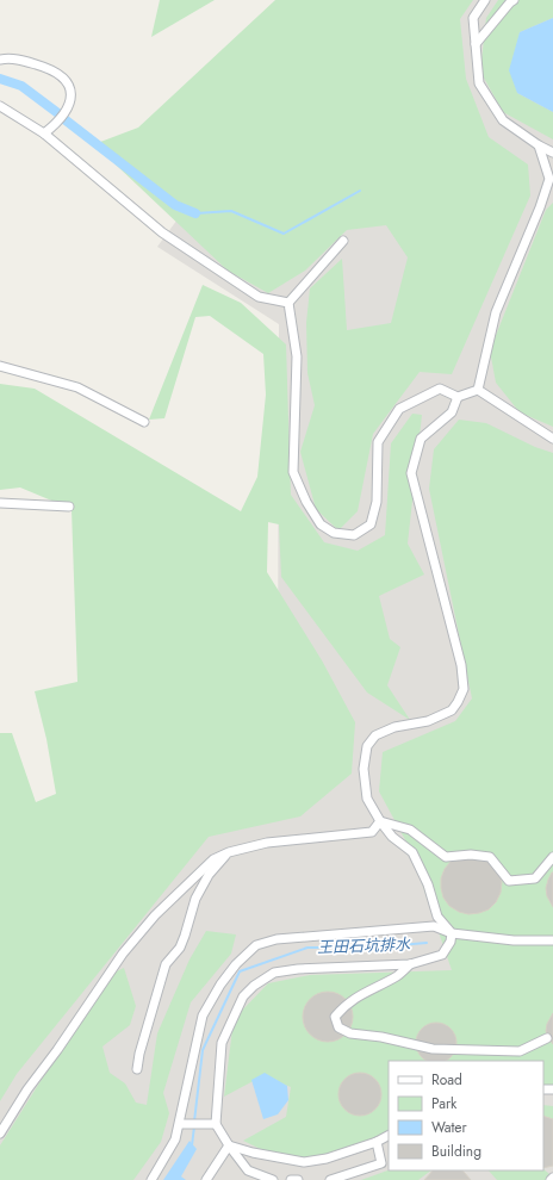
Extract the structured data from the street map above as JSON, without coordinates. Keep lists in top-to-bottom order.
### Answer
{
  "water": ["王田石坑排水"],
  "legend": [
    "Road",
    "Park",
    "Water",
    "Building"
  ]
}
